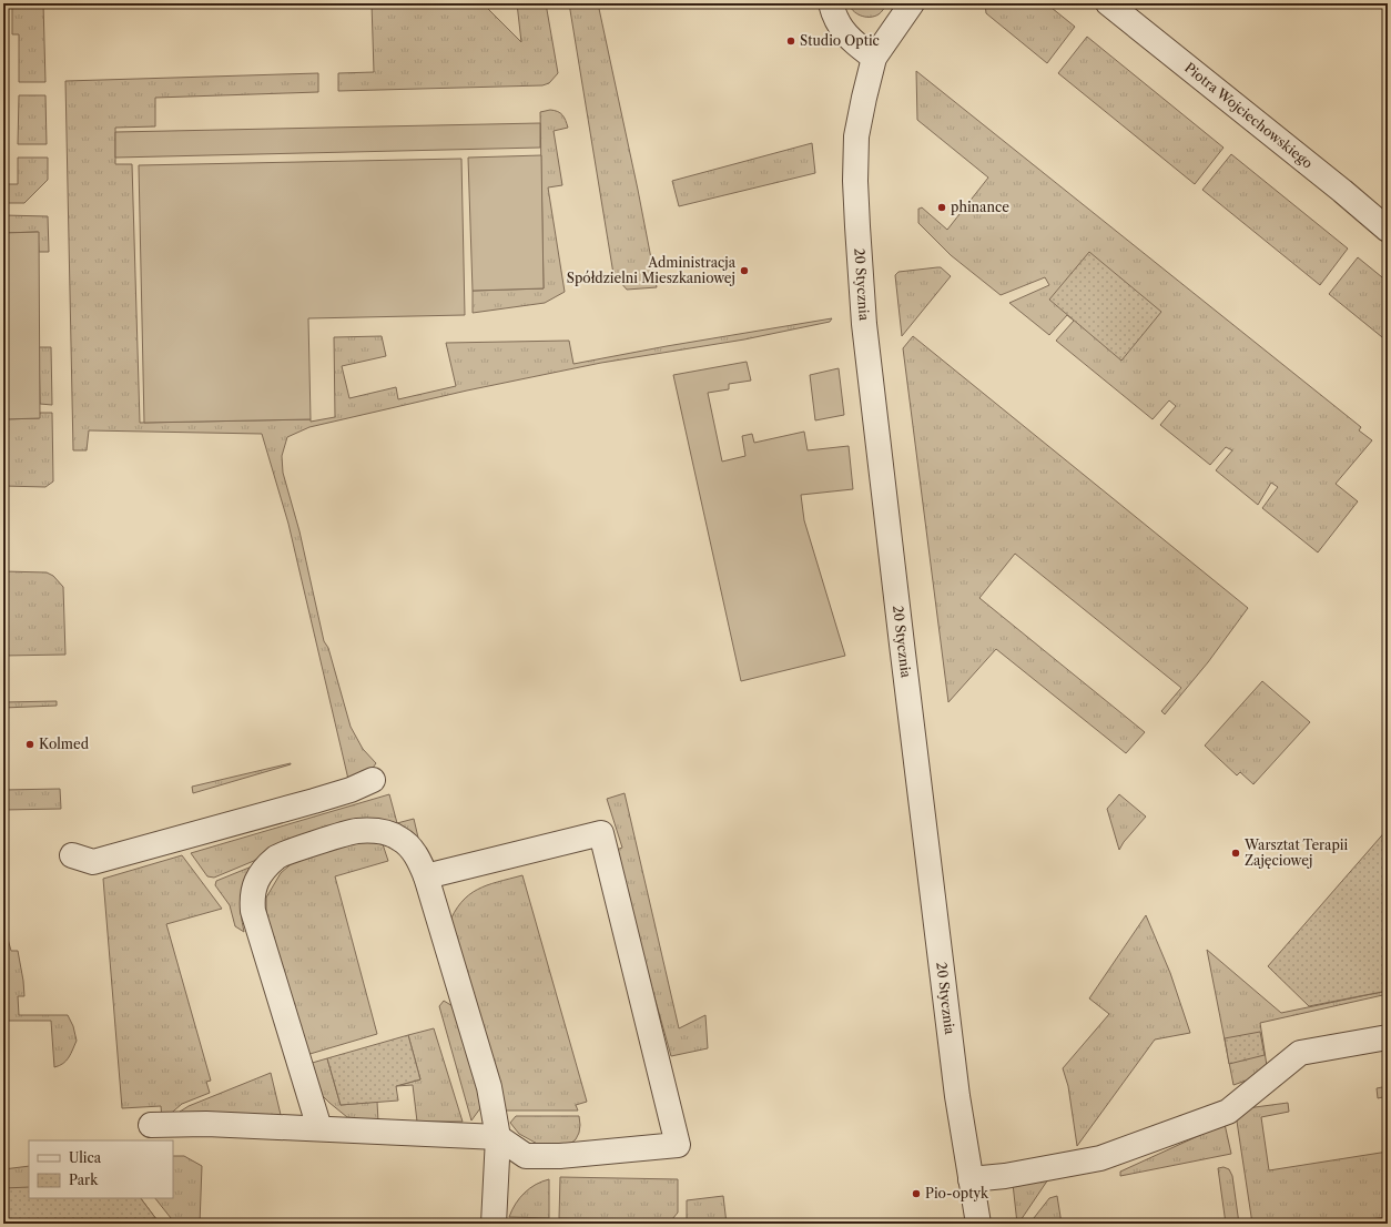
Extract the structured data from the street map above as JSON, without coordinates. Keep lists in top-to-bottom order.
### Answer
{
  "streets": {
    "street": ["Piotra Wojciechowskiego", "20 Stycznia"]
  },
  "places": [
    "Studio Optic",
    "phinance",
    "Administracja Spółdzielni Mieszkaniowej",
    "Kolmed",
    "Warsztat Terapii Zajęciowej",
    "Pio-optyk"
  ],
  "legend": ["Ulica", "Park"]
}
